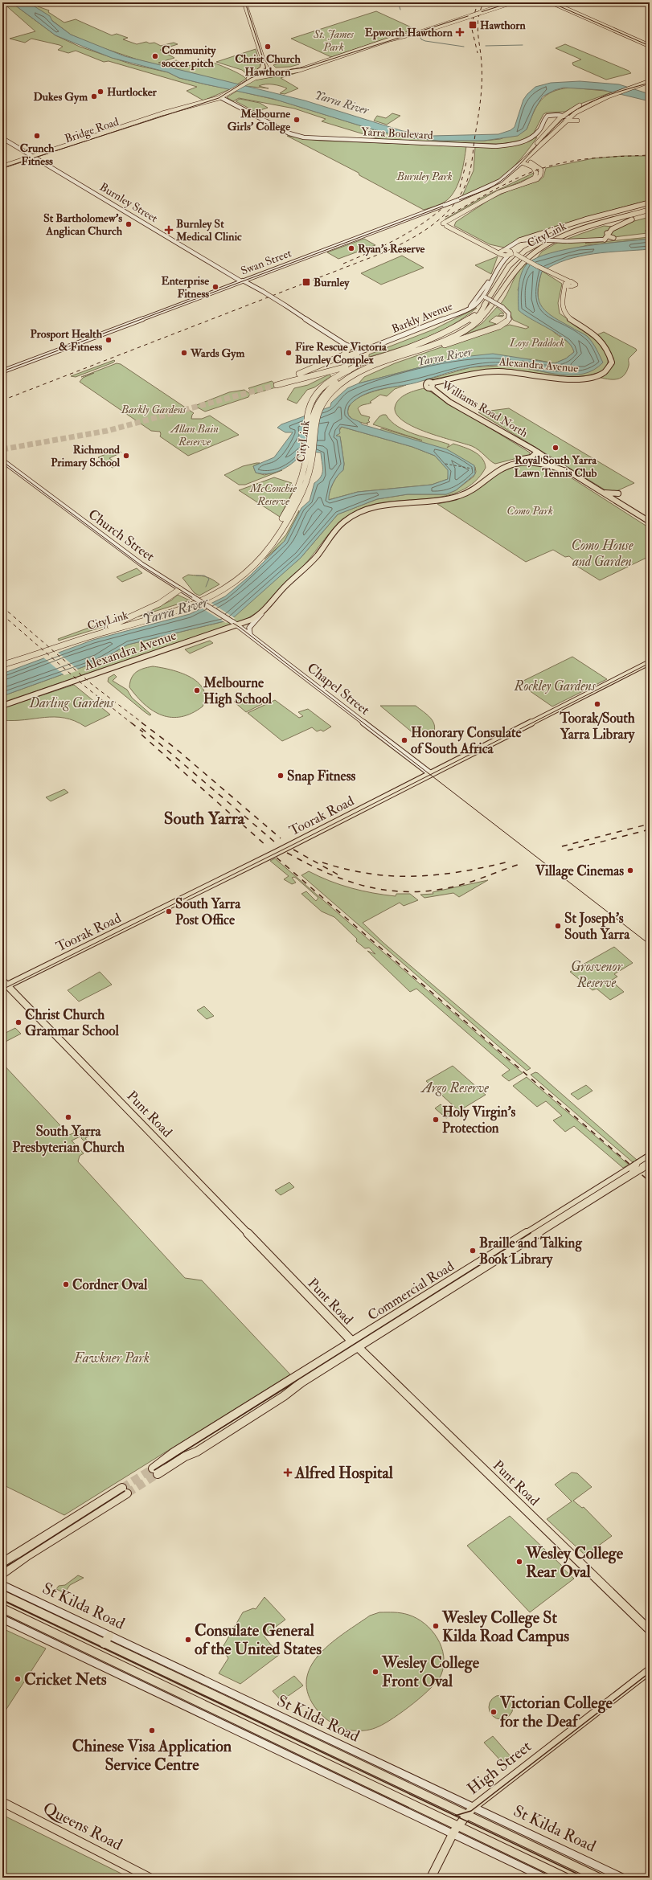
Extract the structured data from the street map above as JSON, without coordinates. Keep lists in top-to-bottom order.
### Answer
{
  "streets": {
    "highway": ["CityLink"],
    "main road": [
      "Bridge Road",
      "Yarra Boulevard",
      "Burnley Street",
      "Swan Street",
      "Barkly Avenue",
      "Alexandra Avenue",
      "Williams Road North",
      "Church Street",
      "Chapel Street",
      "Toorak Road",
      "Punt Road",
      "Commercial Road",
      "St Kilda Road",
      "High Street",
      "Queens Road"
    ]
  },
  "crossings": [
    ["Bridge Road", "Yarra Boulevard"],
    ["Bridge Road", "Burnley Street"],
    ["Burnley Street", "Swan Street"],
    ["Burnley Street", "Barkly Avenue"],
    ["CityLink", "Barkly Avenue"],
    ["Alexandra Avenue", "Williams Road North"],
    ["Alexandra Avenue", "Chapel Street"],
    ["Church Street", "Chapel Street"],
    ["Chapel Street", "Toorak Road"],
    ["Toorak Road", "Punt Road"],
    ["Punt Road", "Commercial Road"],
    ["St Kilda Road", "High Street"]
  ],
  "districts": ["South Yarra"],
  "water": ["Yarra River"],
  "parks": [
    "St. James Park",
    "Burnley Park",
    "Loys Paddock",
    "Barkly Gardens",
    "Allan Bain Reserve",
    "McConchie Reserve",
    "Como Park",
    "Como House and Garden",
    "Rockley Gardens",
    "Darling Gardens",
    "Grosvenor Reserve",
    "Argo Reserve",
    "Fawkner Park"
  ],
  "places": {
    "transit": ["Hawthorn", "Burnley"],
    "health": ["Epworth Hawthorn", "Burnley St Medical Clinic", "Alfred Hospital"],
    "other": [
      "Christ Church Hawthorn",
      "Community soccer pitch",
      "Hurtlocker",
      "Dukes Gym",
      "Melbourne Girls' College",
      "Crunch Fitness",
      "St Bartholomew's Anglican Church",
      "Ryan's Reserve",
      "Enterprise Fitness",
      "Prosport Health & Fitness",
      "Wards Gym",
      "Fire Rescue Victoria Burnley Complex",
      "Royal South Yarra Lawn Tennis Club",
      "Richmond Primary School",
      "Melbourne High School",
      "Toorak/South Yarra Library",
      "Honorary Consulate of South Africa",
      "Snap Fitness",
      "Village Cinemas",
      "South Yarra Post Office",
      "St Joseph's South Yarra",
      "Christ Church Grammar School",
      "South Yarra Presbyterian Church",
      "Holy Virgin's Protection",
      "Braille and Talking Book Library",
      "Cordner Oval",
      "Wesley College Rear Oval",
      "Wesley College St Kilda Road Campus",
      "Consulate General of the United States",
      "Wesley College Front Oval",
      "Cricket Nets",
      "Victorian College for the Deaf",
      "Chinese Visa Application Service Centre"
    ]
  }
}
